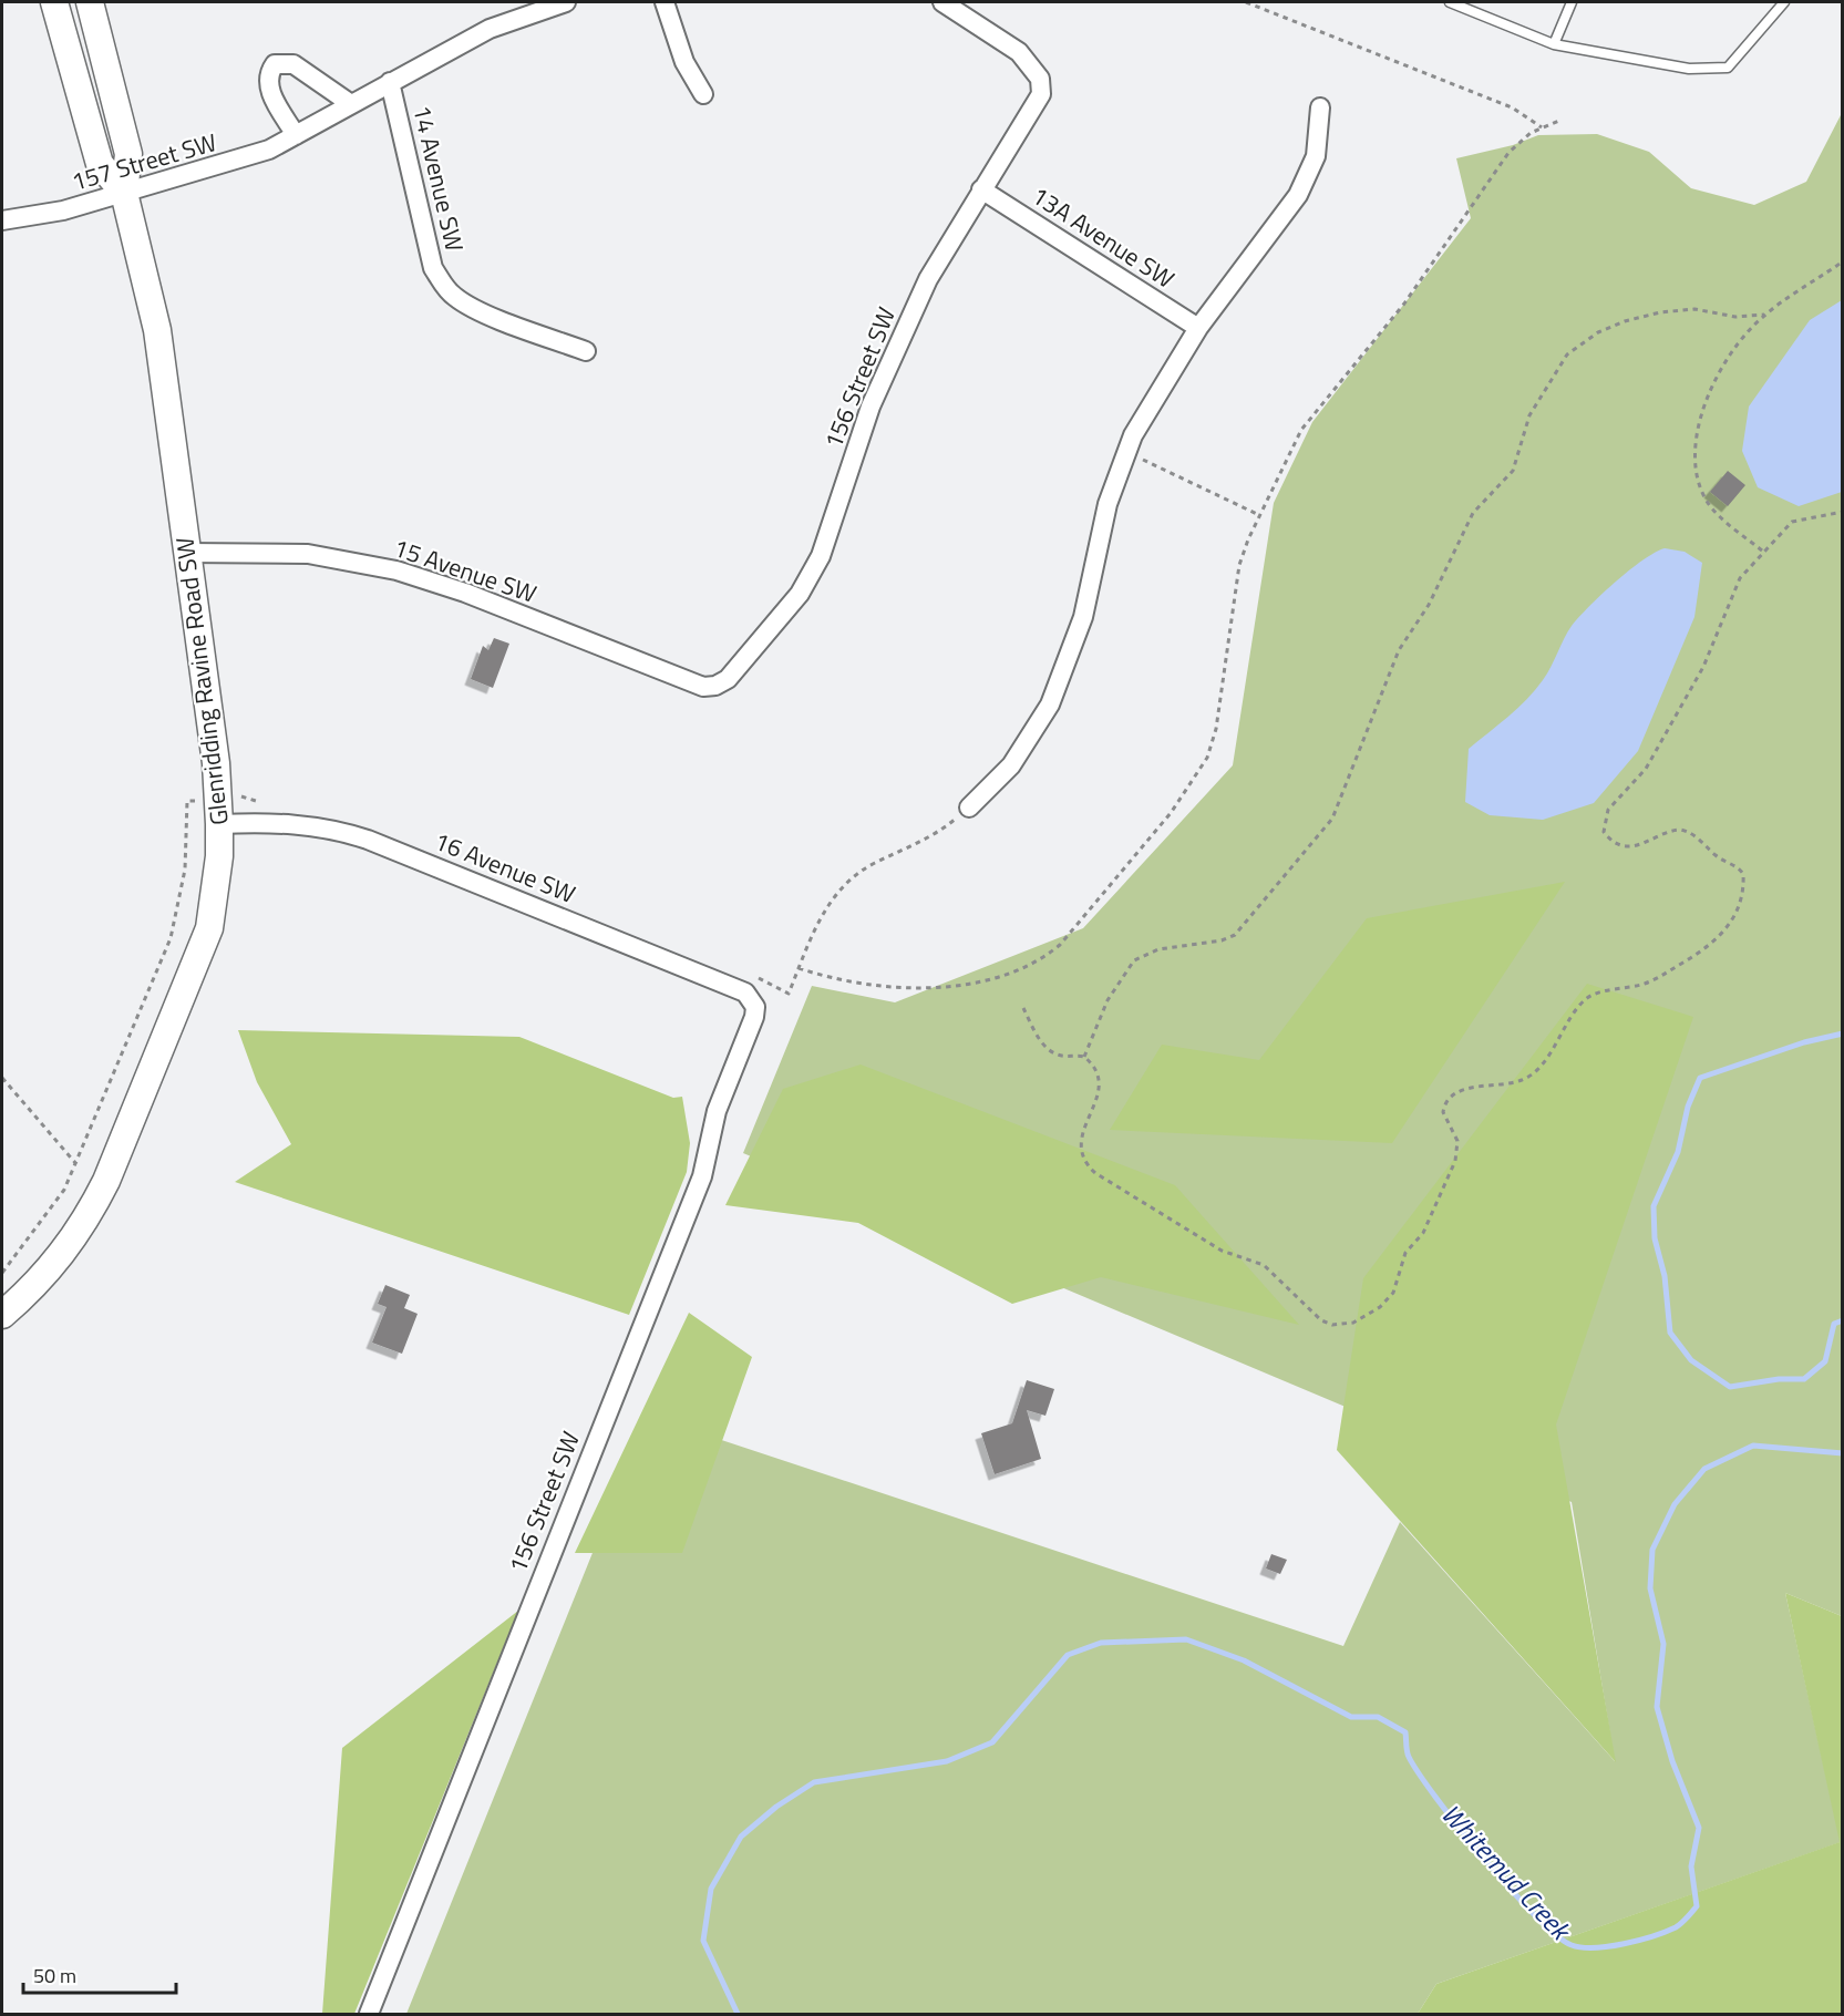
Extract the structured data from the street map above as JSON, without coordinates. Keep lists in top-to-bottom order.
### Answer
{
  "streets": {
    "street": [
      "157 Street SW",
      "14 Avenue SW",
      "13A Avenue SW",
      "156 Street SW",
      "15 Avenue SW",
      "Glenridding Ravine Road SW",
      "16 Avenue SW"
    ]
  },
  "crossings": [
    ["157 Street SW", "14 Avenue SW"],
    ["157 Street SW", "Glenridding Ravine Road SW"],
    ["13A Avenue SW", "156 Street SW"],
    ["156 Street SW", "15 Avenue SW"],
    ["156 Street SW", "16 Avenue SW"],
    ["15 Avenue SW", "Glenridding Ravine Road SW"],
    ["Glenridding Ravine Road SW", "16 Avenue SW"]
  ],
  "water": ["Whitemud Creek"],
  "scale_bar": "50 m"
}
